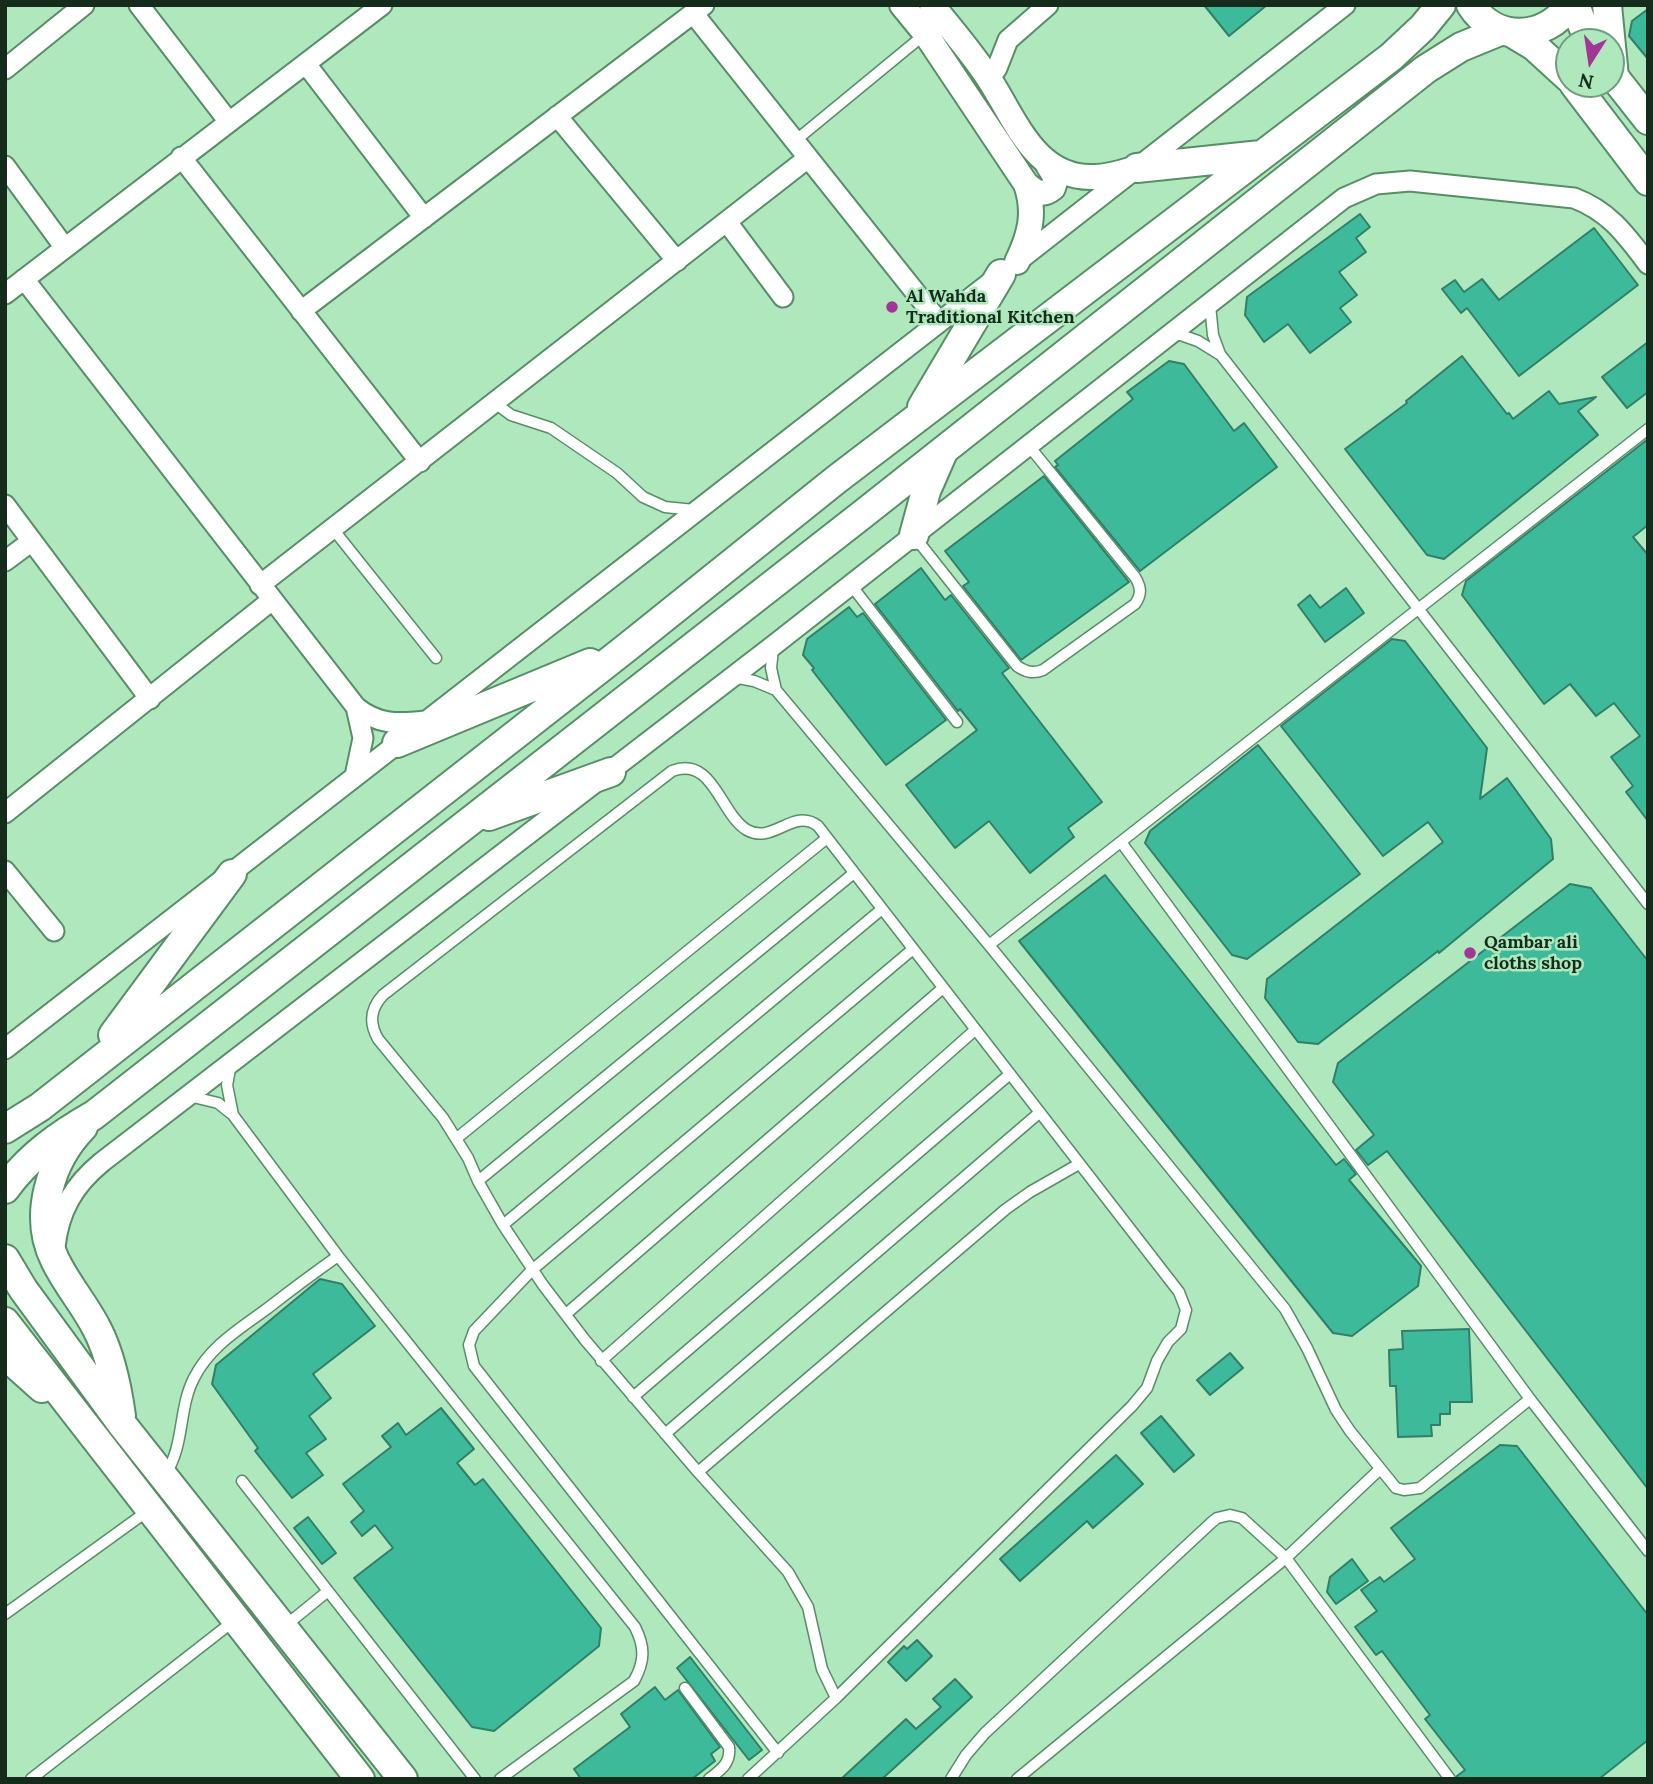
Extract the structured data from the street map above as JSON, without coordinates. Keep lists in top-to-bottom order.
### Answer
{
  "places": ["Al Wahda Traditional Kitchen", "Qambar ali cloths shop"],
  "north": "bottom"
}
